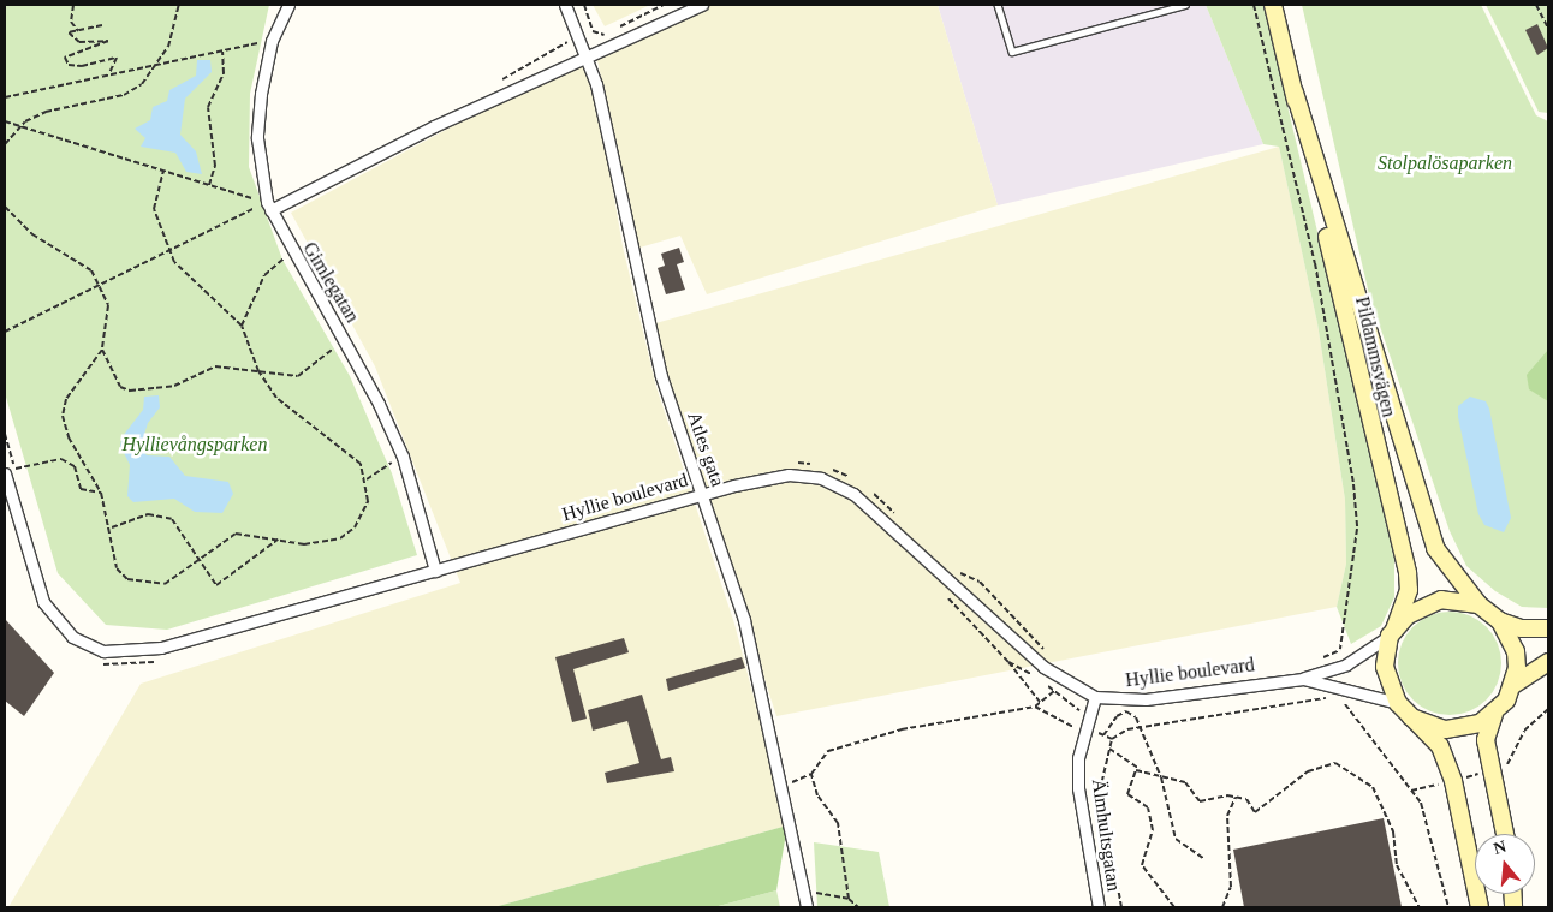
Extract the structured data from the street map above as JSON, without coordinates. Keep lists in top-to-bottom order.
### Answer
{
  "streets": {
    "main road": ["Pildammsvägen"],
    "street": [
      "Gimlegatan",
      "Atles gata",
      "Hyllie boulevard",
      "Älmhultsgatan"
    ]
  },
  "crossings": [
    ["Gimlegatan", "Hyllie boulevard"],
    ["Pildammsvägen", "Hyllie boulevard"],
    ["Atles gata", "Hyllie boulevard"],
    ["Hyllie boulevard", "Älmhultsgatan"]
  ],
  "parks": ["Stolpalösaparken", "Hyllievångsparken"],
  "north": "top"
}
